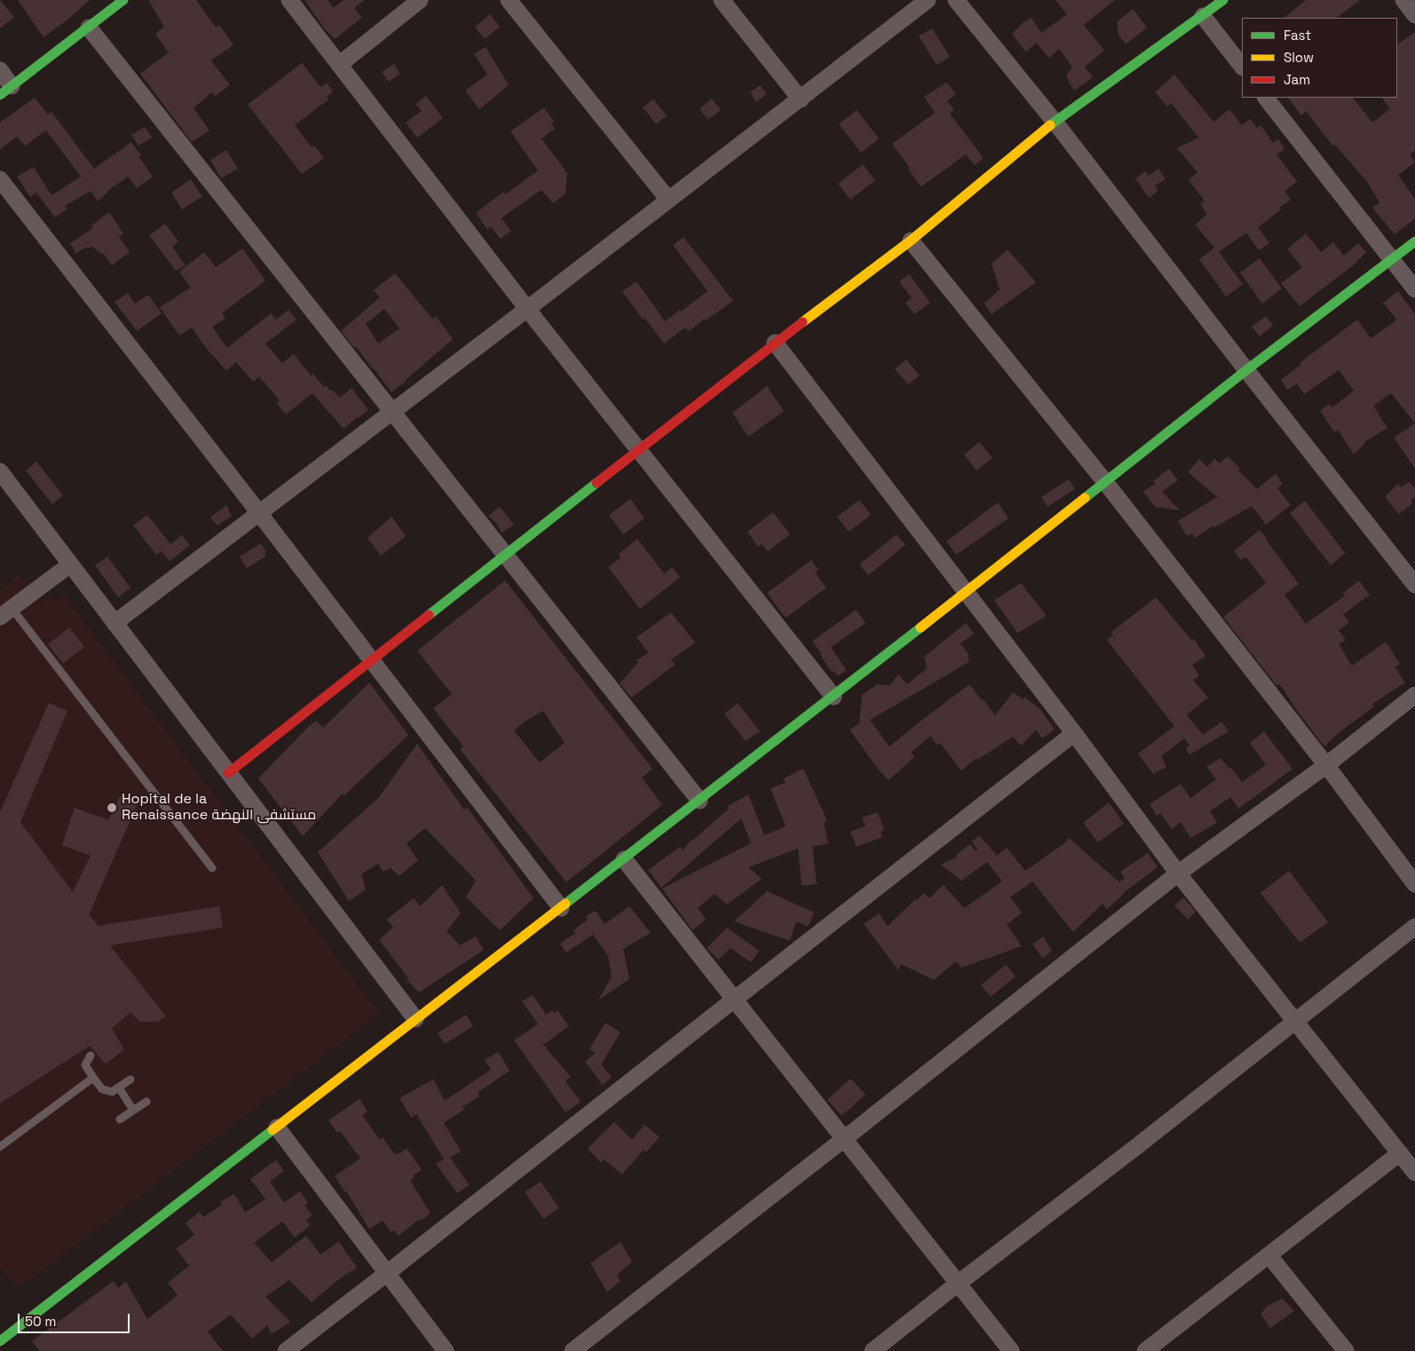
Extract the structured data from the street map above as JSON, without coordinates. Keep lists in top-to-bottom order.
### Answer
{
  "places": ["Hopital de la Renaissance مستشفى النهضة"],
  "legend": ["Fast", "Slow", "Jam"],
  "scale_bar": "50 m"
}
